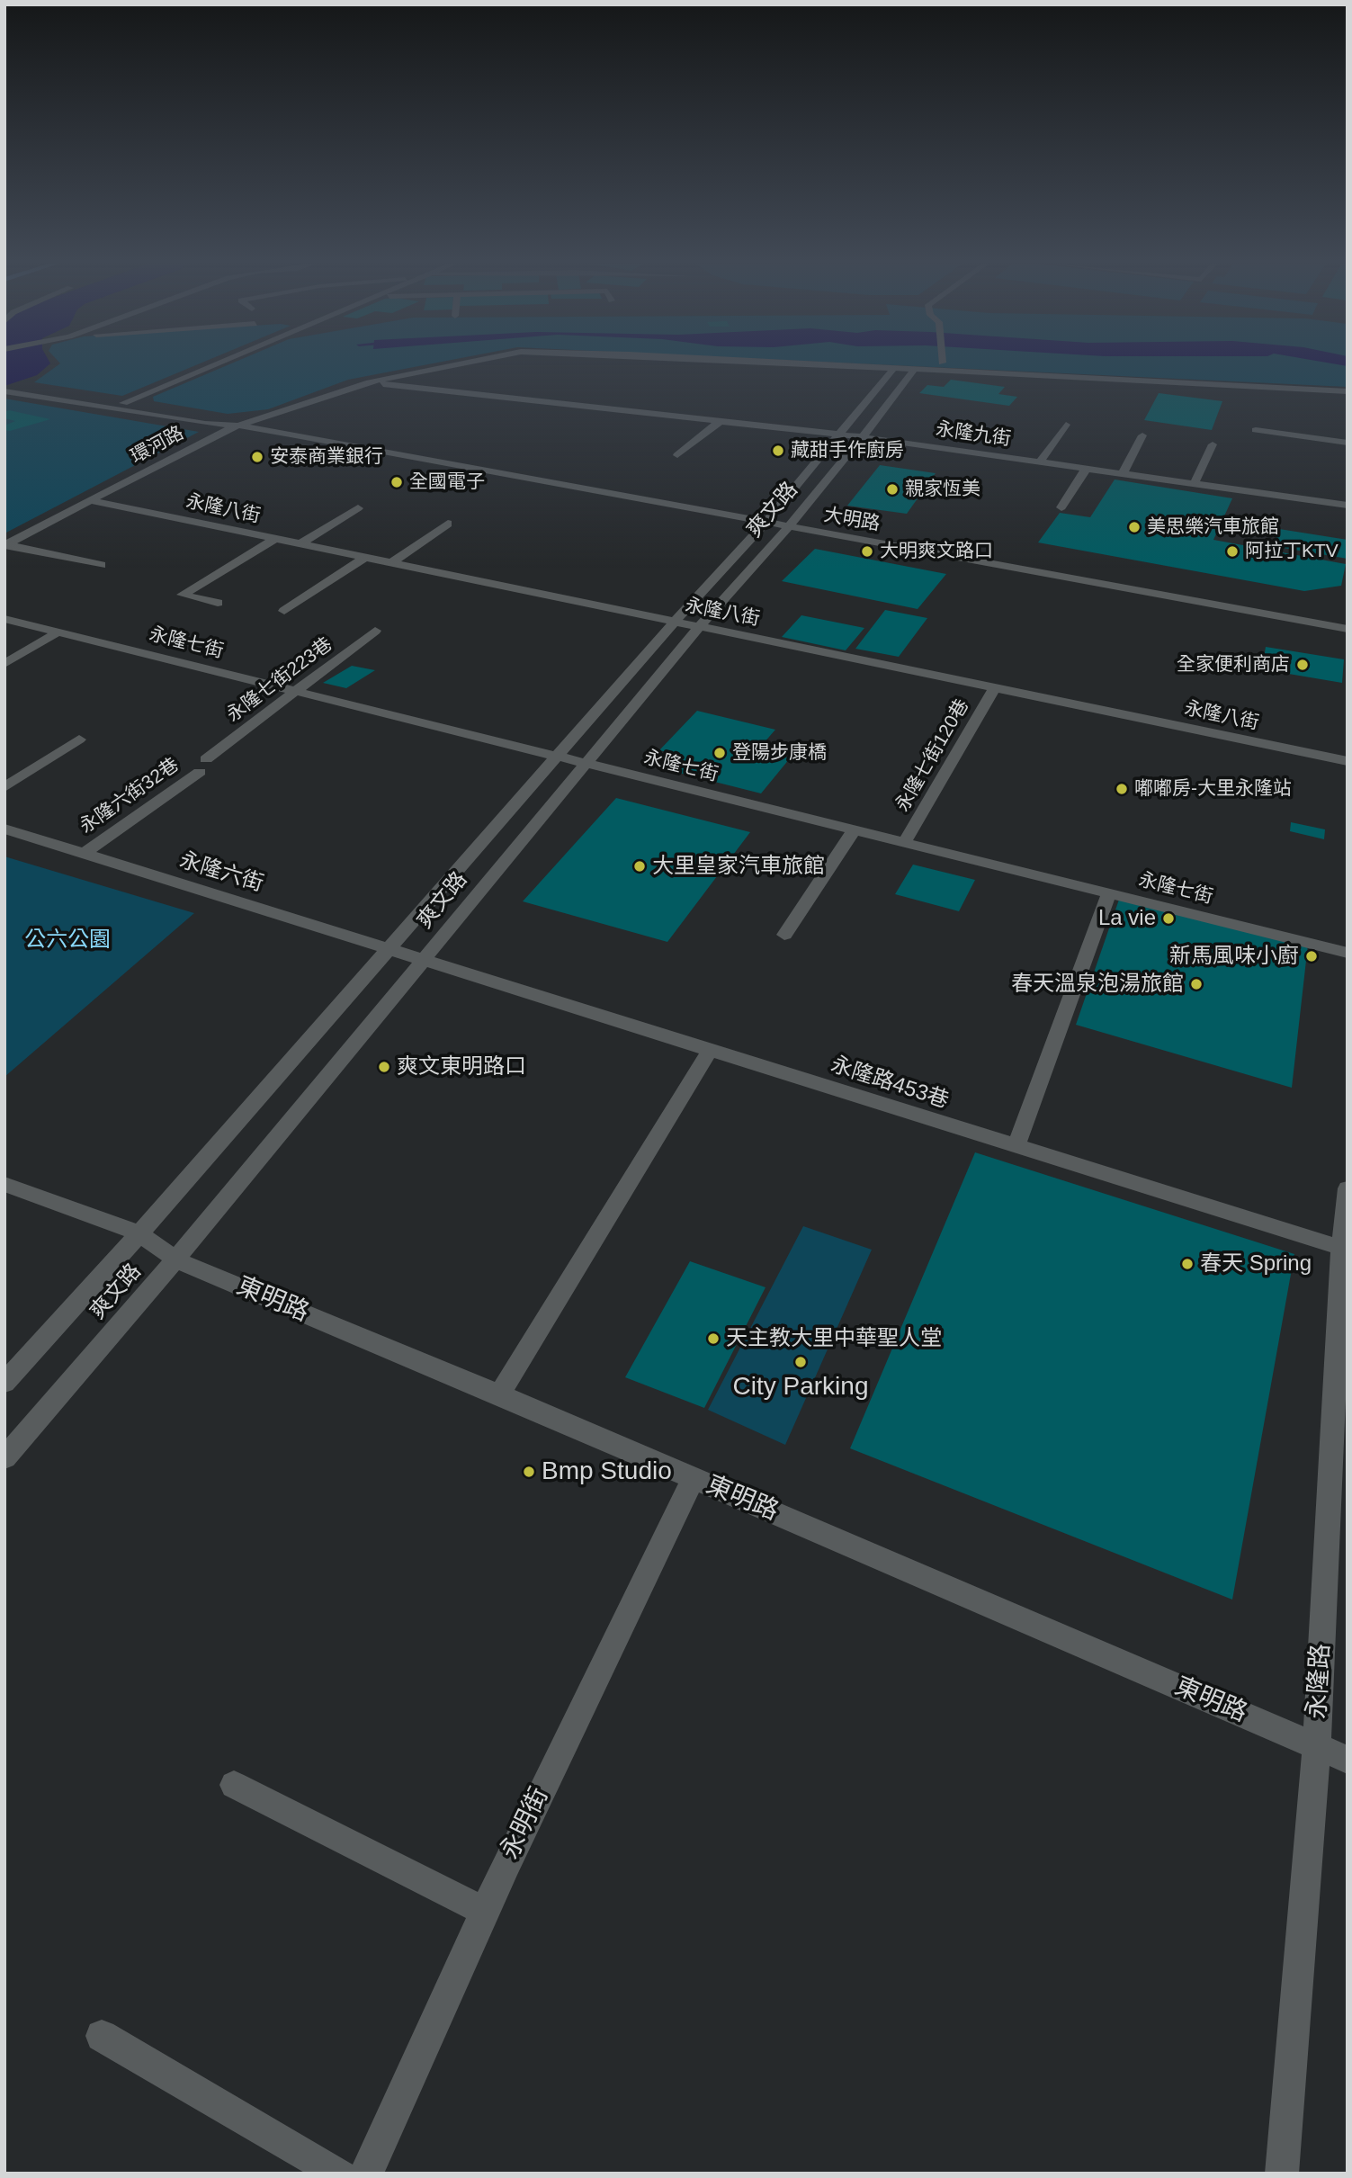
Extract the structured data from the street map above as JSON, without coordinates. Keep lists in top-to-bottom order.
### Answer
{
  "streets": {
    "street": [
      "永隆九街",
      "環河路",
      "永隆八街",
      "爽文路",
      "大明路",
      "永隆七街",
      "永隆七街223巷",
      "永隆七街120巷",
      "永隆六街32巷",
      "永隆六街",
      "永隆路453巷",
      "東明路",
      "永隆路",
      "永明街"
    ]
  },
  "crossings": [
    ["永隆九街", "環河路"],
    ["永隆九街", "爽文路"],
    ["環河路", "永隆八街"],
    ["環河路", "爽文路"],
    ["環河路", "大明路"],
    ["永隆八街", "爽文路"],
    ["永隆八街", "永隆七街120巷"],
    ["爽文路", "大明路"],
    ["爽文路", "永隆七街"],
    ["爽文路", "永隆六街"],
    ["爽文路", "永隆路453巷"],
    ["爽文路", "東明路"],
    ["永隆七街", "永隆七街223巷"],
    ["永隆七街", "永隆七街120巷"],
    ["永隆七街223巷", "永隆六街32巷"],
    ["永隆六街32巷", "永隆六街"],
    ["永隆六街", "永隆路453巷"],
    ["永隆路453巷", "永隆路"],
    ["東明路", "永隆路"],
    ["東明路", "永明街"]
  ],
  "parks": ["公六公園"],
  "places": [
    "藏甜手作廚房",
    "安泰商業銀行",
    "全國電子",
    "親家恆美",
    "美思樂汽車旅館",
    "大明爽文路口",
    "阿拉丁KTV",
    "全家便利商店",
    "登陽步康橋",
    "嘟嘟房-大里永隆站",
    "大里皇家汽車旅館",
    "La vie",
    "新馬風味小廚",
    "春天溫泉泡湯旅館",
    "爽文東明路口",
    "春天 Spring",
    "天主教大里中華聖人堂",
    "City Parking",
    "Bmp Studio"
  ]
}
